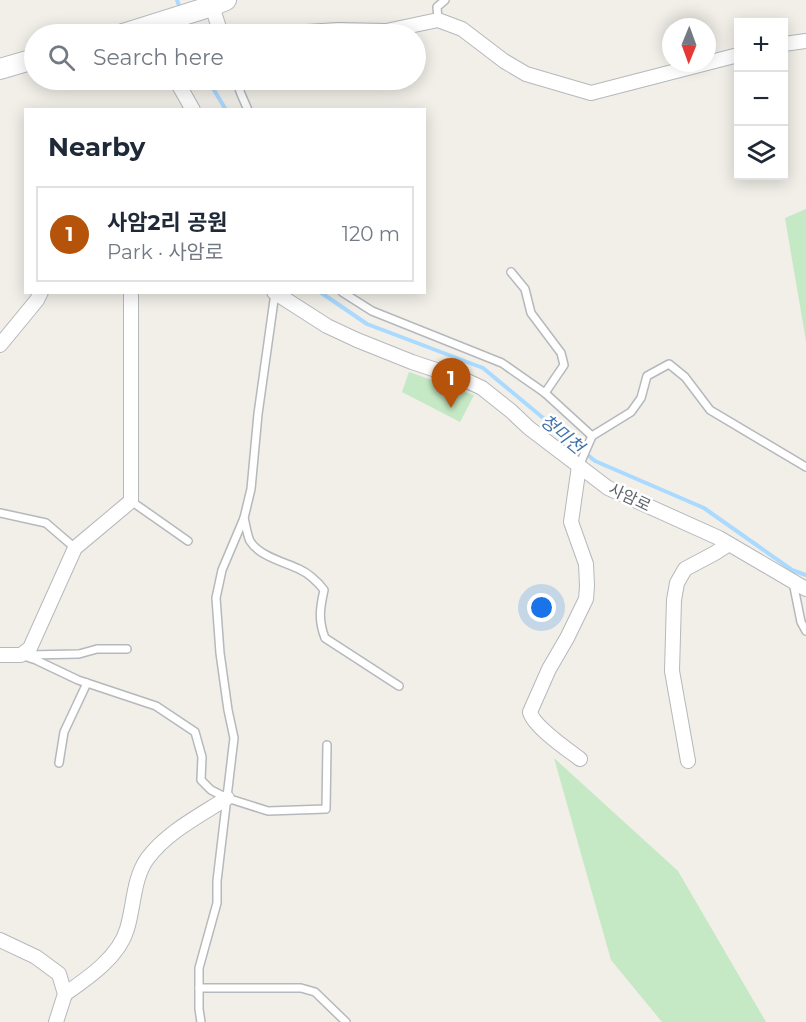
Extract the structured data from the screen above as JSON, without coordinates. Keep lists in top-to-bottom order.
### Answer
{
  "streets": {
    "street": ["사암로"]
  },
  "water": ["청미천"],
  "north": "bottom",
  "page": {
    "map_buttons": ["+", "−"],
    "search": "Search here",
    "heading": "Nearby",
    "list": [
      {
        "mark": "1",
        "name": "사암2리 공원",
        "note": "Park · 사암로",
        "value": "120 m"
      }
    ],
    "pins": "1"
  }
}
